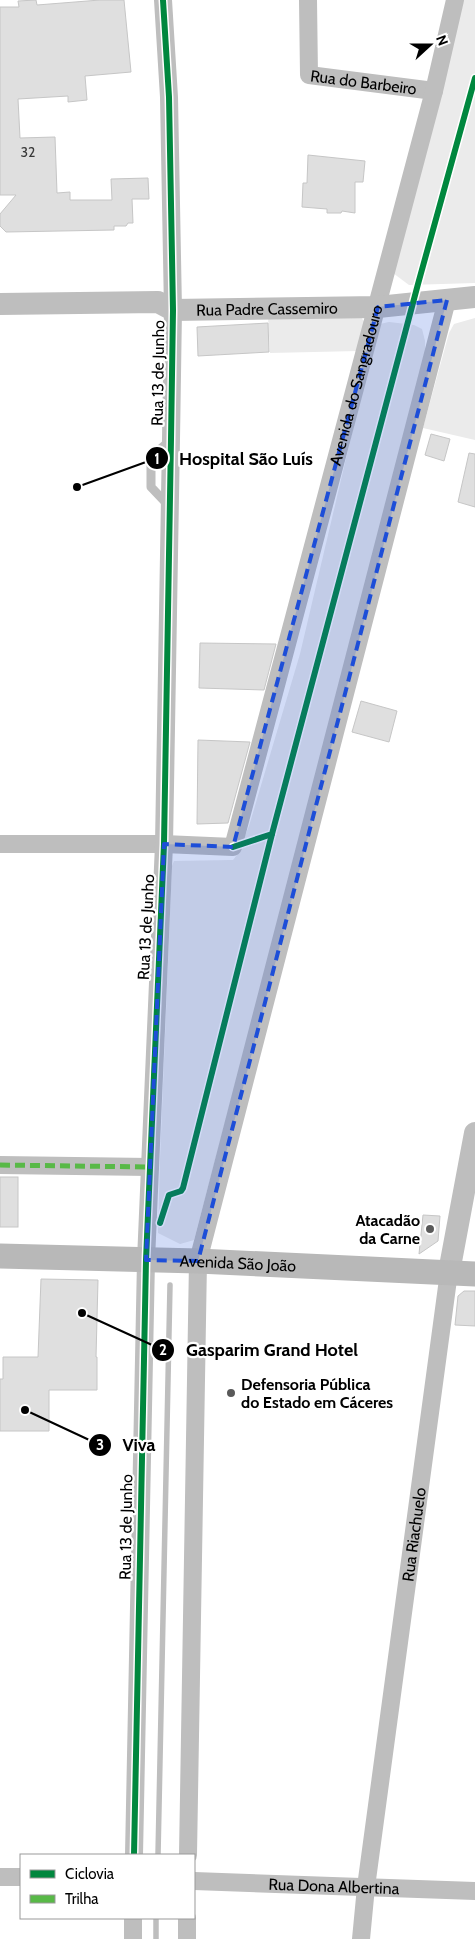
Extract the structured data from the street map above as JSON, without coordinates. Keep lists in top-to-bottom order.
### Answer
{
  "streets": {
    "main road": ["Avenida São João"],
    "street": [
      "Rua do Barbeiro",
      "Rua Padre Cassemiro",
      "Rua 13 de Junho",
      "Avenida do Sangradouro",
      "Rua Riachuelo",
      "Rua Dona Albertina"
    ]
  },
  "crossings": [
    ["Rua do Barbeiro", "Avenida do Sangradouro"],
    ["Rua Padre Cassemiro", "Rua 13 de Junho"],
    ["Rua Padre Cassemiro", "Avenida do Sangradouro"],
    ["Rua 13 de Junho", "Avenida do Sangradouro"],
    ["Rua 13 de Junho", "Avenida São João"],
    ["Avenida São João", "Rua Riachuelo"],
    ["Rua Riachuelo", "Rua Dona Albertina"]
  ],
  "places": [
    "Hospital São Luís",
    "Atacadão da Carne",
    "Gasparim Grand Hotel",
    "Defensoria Pública do Estado em Cáceres",
    "Viva"
  ],
  "house_numbers": ["32"],
  "legend": ["Ciclovia", "Trilha"],
  "north": "right"
}
